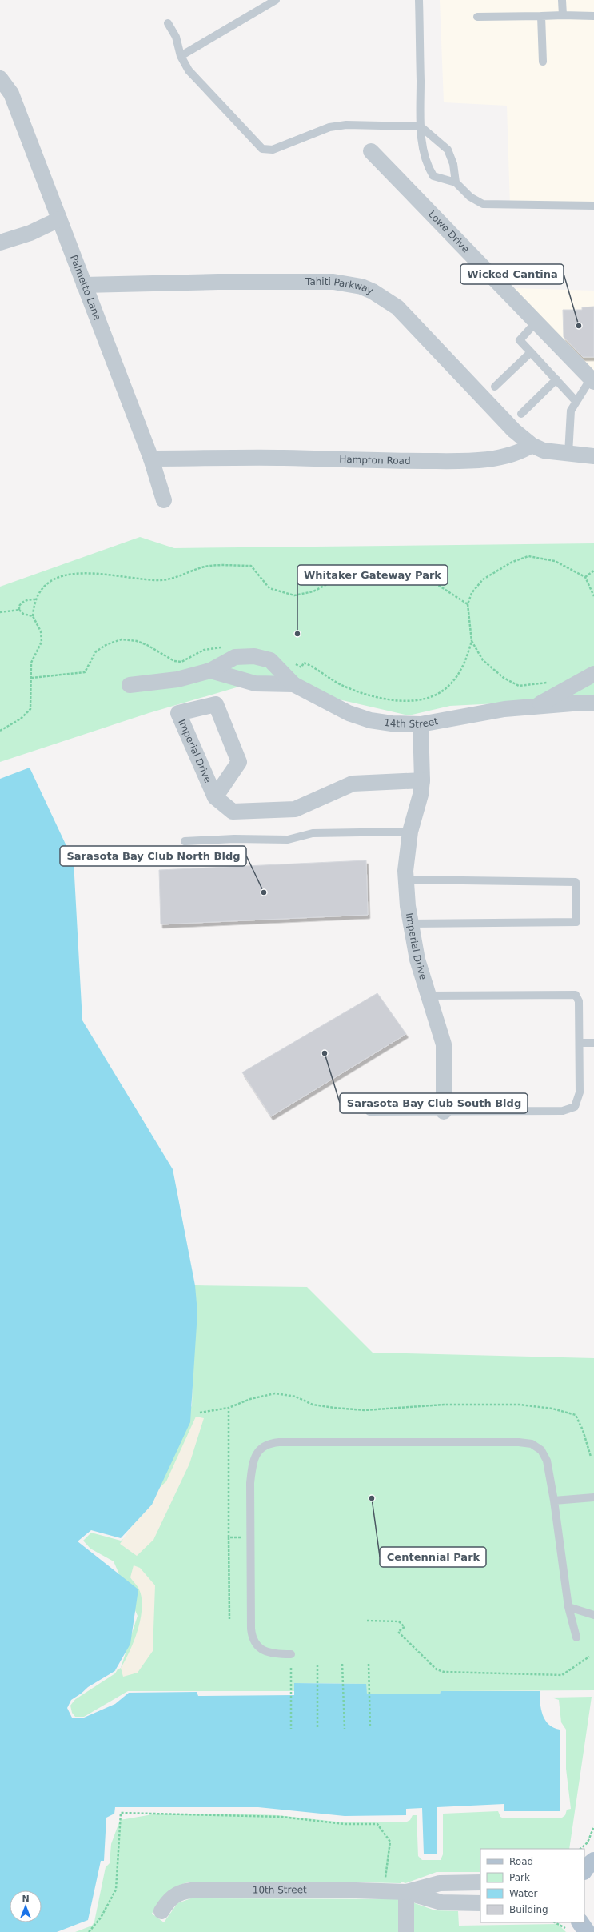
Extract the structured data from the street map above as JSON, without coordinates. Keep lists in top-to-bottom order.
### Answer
{
  "streets": {
    "street": [
      "Lowe Drive",
      "Tahiti Parkway",
      "Palmetto Lane",
      "Hampton Road",
      "14th Street",
      "Imperial Drive",
      "10th Street"
    ]
  },
  "crossings": [
    ["Tahiti Parkway", "Palmetto Lane"],
    ["Tahiti Parkway", "Hampton Road"],
    ["Palmetto Lane", "Hampton Road"],
    ["14th Street", "Imperial Drive"]
  ],
  "places": [
    "Wicked Cantina",
    "Whitaker Gateway Park",
    "Sarasota Bay Club North Bldg",
    "Sarasota Bay Club South Bldg",
    "Centennial Park"
  ],
  "legend": [
    "Road",
    "Park",
    "Water",
    "Building"
  ],
  "north": "top"
}
